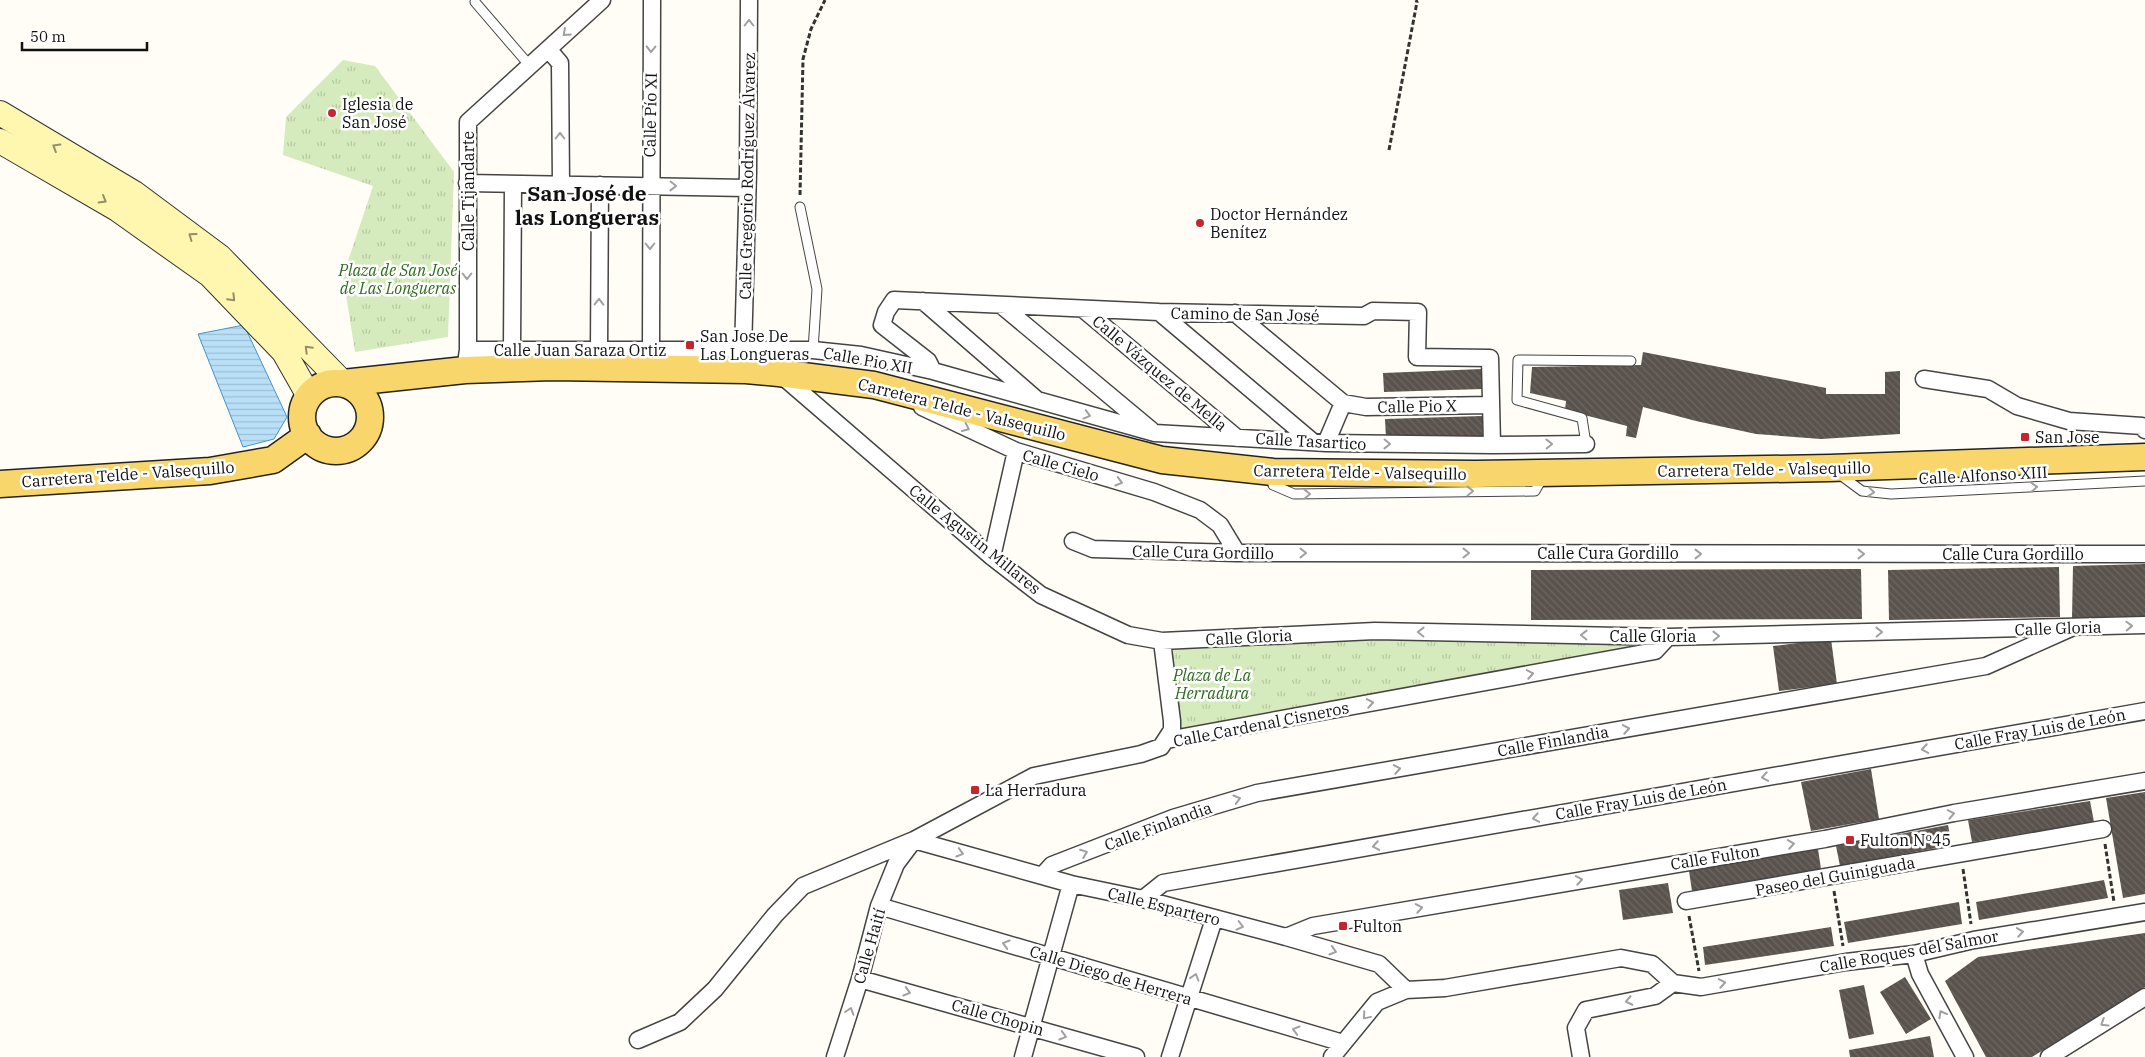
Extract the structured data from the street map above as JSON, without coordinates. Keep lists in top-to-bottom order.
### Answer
{
  "streets": {
    "main road": ["Carretera Telde - Valsequillo"],
    "street": [
      "Calle Pío XI",
      "Calle Gregorio Rodríguez Álvarez",
      "Calle Tijandarte",
      "Camino de San José",
      "Calle Juan Saraza Ortiz",
      "Calle Pio XII",
      "Calle Vázquez de Mella",
      "Calle Pio X",
      "Calle Tasartico",
      "Calle Cielo",
      "Calle Agustín Millares",
      "Calle Cura Gordillo",
      "Calle Gloria",
      "Calle Cardenal Cisneros",
      "Calle Fray Luis de León",
      "Calle Finlandia",
      "Calle Fulton",
      "Paseo del Guiniguada",
      "Calle Espartero",
      "Calle Haití",
      "Calle Roques del Salmor",
      "Calle Diego de Herrera",
      "Calle Chopin"
    ],
    "lane": ["Calle Alfonso XIII"]
  },
  "crossings": [
    ["Calle Pío XI", "Calle Juan Saraza Ortiz"],
    ["Calle Gregorio Rodríguez Álvarez", "Calle Juan Saraza Ortiz"],
    ["Calle Gregorio Rodríguez Álvarez", "Calle Pio XII"],
    ["Calle Gregorio Rodríguez Álvarez", "Carretera Telde - Valsequillo"],
    ["Calle Tijandarte", "Calle Juan Saraza Ortiz"],
    ["Calle Tijandarte", "Carretera Telde - Valsequillo"],
    ["Camino de San José", "Calle Pio XII"],
    ["Camino de San José", "Calle Vázquez de Mella"],
    ["Camino de San José", "Calle Pio X"],
    ["Camino de San José", "Calle Tasartico"],
    ["Calle Juan Saraza Ortiz", "Calle Pio XII"],
    ["Calle Juan Saraza Ortiz", "Carretera Telde - Valsequillo"],
    ["Calle Pio XII", "Carretera Telde - Valsequillo"],
    ["Calle Pio XII", "Calle Tasartico"],
    ["Calle Vázquez de Mella", "Calle Tasartico"],
    ["Carretera Telde - Valsequillo", "Calle Cielo"],
    ["Carretera Telde - Valsequillo", "Calle Alfonso XIII"],
    ["Carretera Telde - Valsequillo", "Calle Agustín Millares"],
    ["Calle Cielo", "Calle Cura Gordillo"],
    ["Calle Agustín Millares", "Calle Gloria"],
    ["Calle Gloria", "Calle Cardenal Cisneros"],
    ["Calle Gloria", "Calle Finlandia"],
    ["Calle Cardenal Cisneros", "Calle Espartero"],
    ["Calle Cardenal Cisneros", "Calle Haití"],
    ["Calle Fray Luis de León", "Calle Espartero"],
    ["Calle Finlandia", "Calle Espartero"],
    ["Calle Fulton", "Calle Espartero"],
    ["Calle Espartero", "Calle Haití"],
    ["Calle Haití", "Calle Diego de Herrera"],
    ["Calle Haití", "Calle Chopin"]
  ],
  "one_way": [
    "Calle Gregorio Rodríguez Álvarez",
    "Calle Tasartico",
    "Calle Alfonso XIII",
    "Calle Cura Gordillo",
    "Calle Cardenal Cisneros",
    "Calle Fray Luis de León",
    "Calle Finlandia",
    "Calle Espartero",
    "Calle Haití",
    "Calle Diego de Herrera",
    "Calle Chopin"
  ],
  "districts": ["San José de las Longueras"],
  "parks": ["Plaza de San José de Las Longueras", "Plaza de La Herradura"],
  "places": {
    "other": ["Iglesia de San José", "Doctor Hernández Benítez"],
    "transit": [
      "San Jose De Las Longueras",
      "San Jose",
      "La Herradura",
      "Fulton Nº45",
      "Fulton"
    ]
  },
  "scale_bar": "50 m"
}
